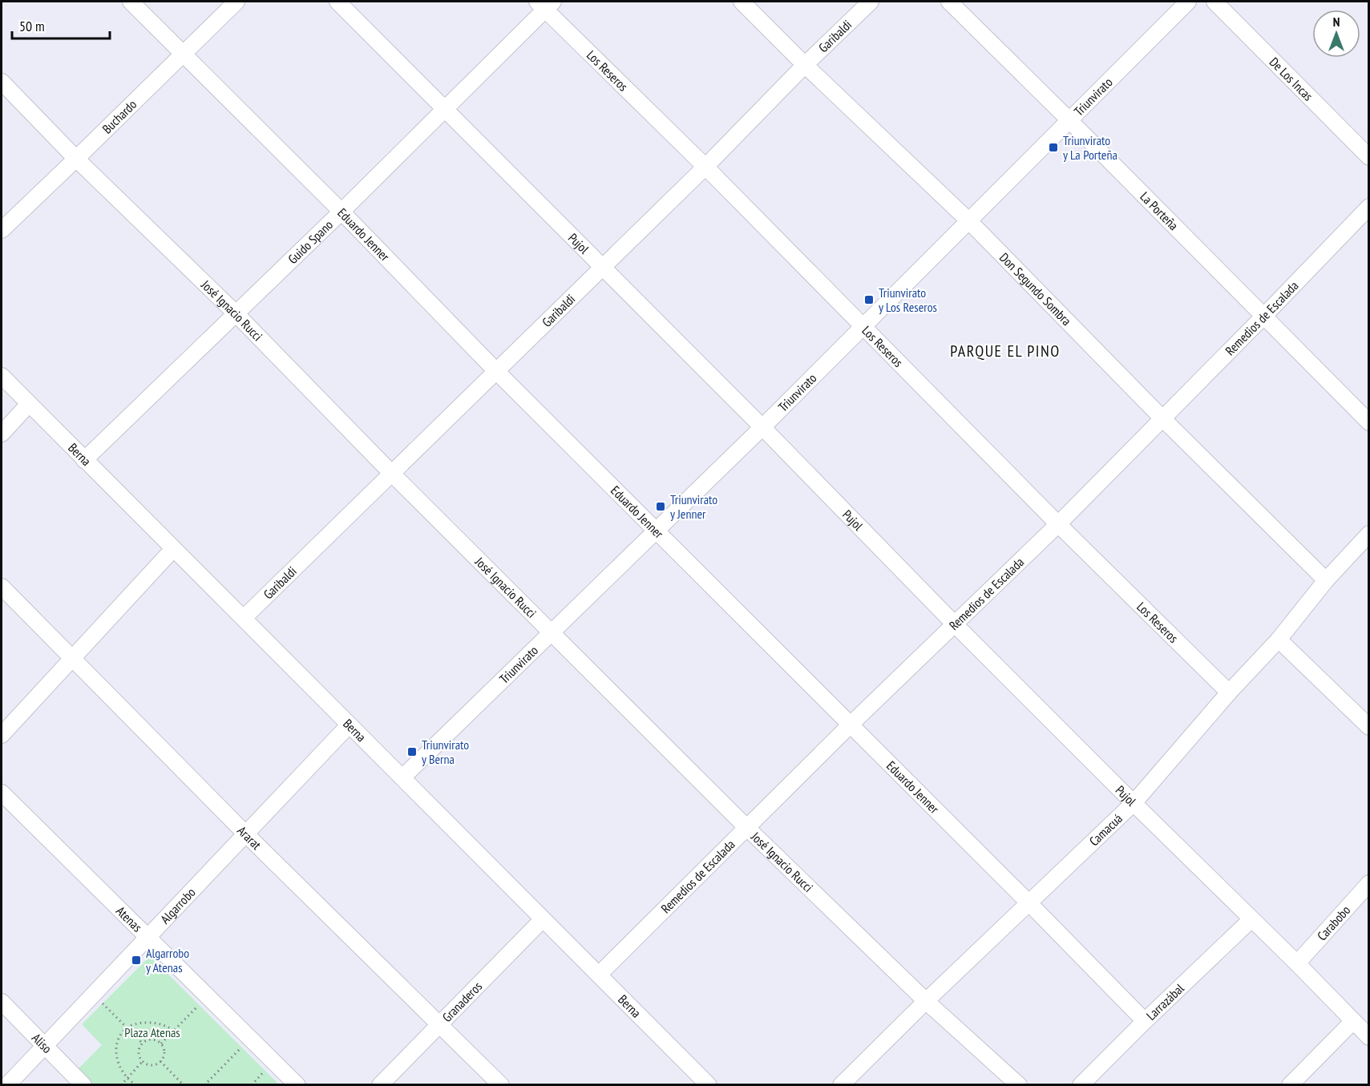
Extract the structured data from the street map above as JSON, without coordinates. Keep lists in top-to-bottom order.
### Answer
{
  "streets": {
    "street": [
      "Garibaldi",
      "Los Reseros",
      "De Los Incas",
      "Triunvirato",
      "Buchardo",
      "La Porteña",
      "Eduardo Jenner",
      "Guido Spano",
      "Pujol",
      "Don Segundo Sombra",
      "José Ignacio Rucci",
      "Remedios de Escalada",
      "Berna",
      "Camacuá",
      "Ararat",
      "Algarrobo",
      "Atenas",
      "Carabobo",
      "Larrazábal",
      "Granaderos",
      "Aliso"
    ]
  },
  "crossings": [
    ["Garibaldi", "Los Reseros"],
    ["Garibaldi", "Eduardo Jenner"],
    ["Garibaldi", "Pujol"],
    ["Garibaldi", "Don Segundo Sombra"],
    ["Garibaldi", "José Ignacio Rucci"],
    ["Garibaldi", "Berna"],
    ["Los Reseros", "Triunvirato"],
    ["Los Reseros", "Guido Spano"],
    ["Los Reseros", "Remedios de Escalada"],
    ["Los Reseros", "Camacuá"],
    ["Triunvirato", "La Porteña"],
    ["Triunvirato", "Eduardo Jenner"],
    ["Triunvirato", "Pujol"],
    ["Triunvirato", "Don Segundo Sombra"],
    ["Triunvirato", "José Ignacio Rucci"],
    ["Triunvirato", "Berna"],
    ["Buchardo", "Eduardo Jenner"],
    ["Buchardo", "José Ignacio Rucci"],
    ["La Porteña", "Remedios de Escalada"],
    ["Eduardo Jenner", "Guido Spano"],
    ["Eduardo Jenner", "Remedios de Escalada"],
    ["Eduardo Jenner", "Camacuá"],
    ["Eduardo Jenner", "Larrazábal"],
    ["Guido Spano", "Pujol"],
    ["Guido Spano", "José Ignacio Rucci"],
    ["Guido Spano", "Berna"],
    ["Pujol", "Remedios de Escalada"],
    ["Pujol", "Camacuá"],
    ["Pujol", "Carabobo"],
    ["Pujol", "Larrazábal"],
    ["Don Segundo Sombra", "Remedios de Escalada"],
    ["Don Segundo Sombra", "Camacuá"],
    ["José Ignacio Rucci", "Remedios de Escalada"],
    ["José Ignacio Rucci", "Camacuá"],
    ["Remedios de Escalada", "Berna"],
    ["Berna", "Algarrobo"],
    ["Berna", "Granaderos"],
    ["Ararat", "Algarrobo"],
    ["Ararat", "Granaderos"],
    ["Algarrobo", "Atenas"],
    ["Algarrobo", "Aliso"]
  ],
  "districts": ["PARQUE EL PINO"],
  "parks": ["Plaza Atenas"],
  "places": {
    "transit": [
      "Triunvirato y La Porteña",
      "Triunvirato y Los Reseros",
      "Triunvirato y Jenner",
      "Triunvirato y Berna",
      "Algarrobo y Atenas"
    ]
  },
  "scale_bar": "50 m",
  "north": "top"
}
